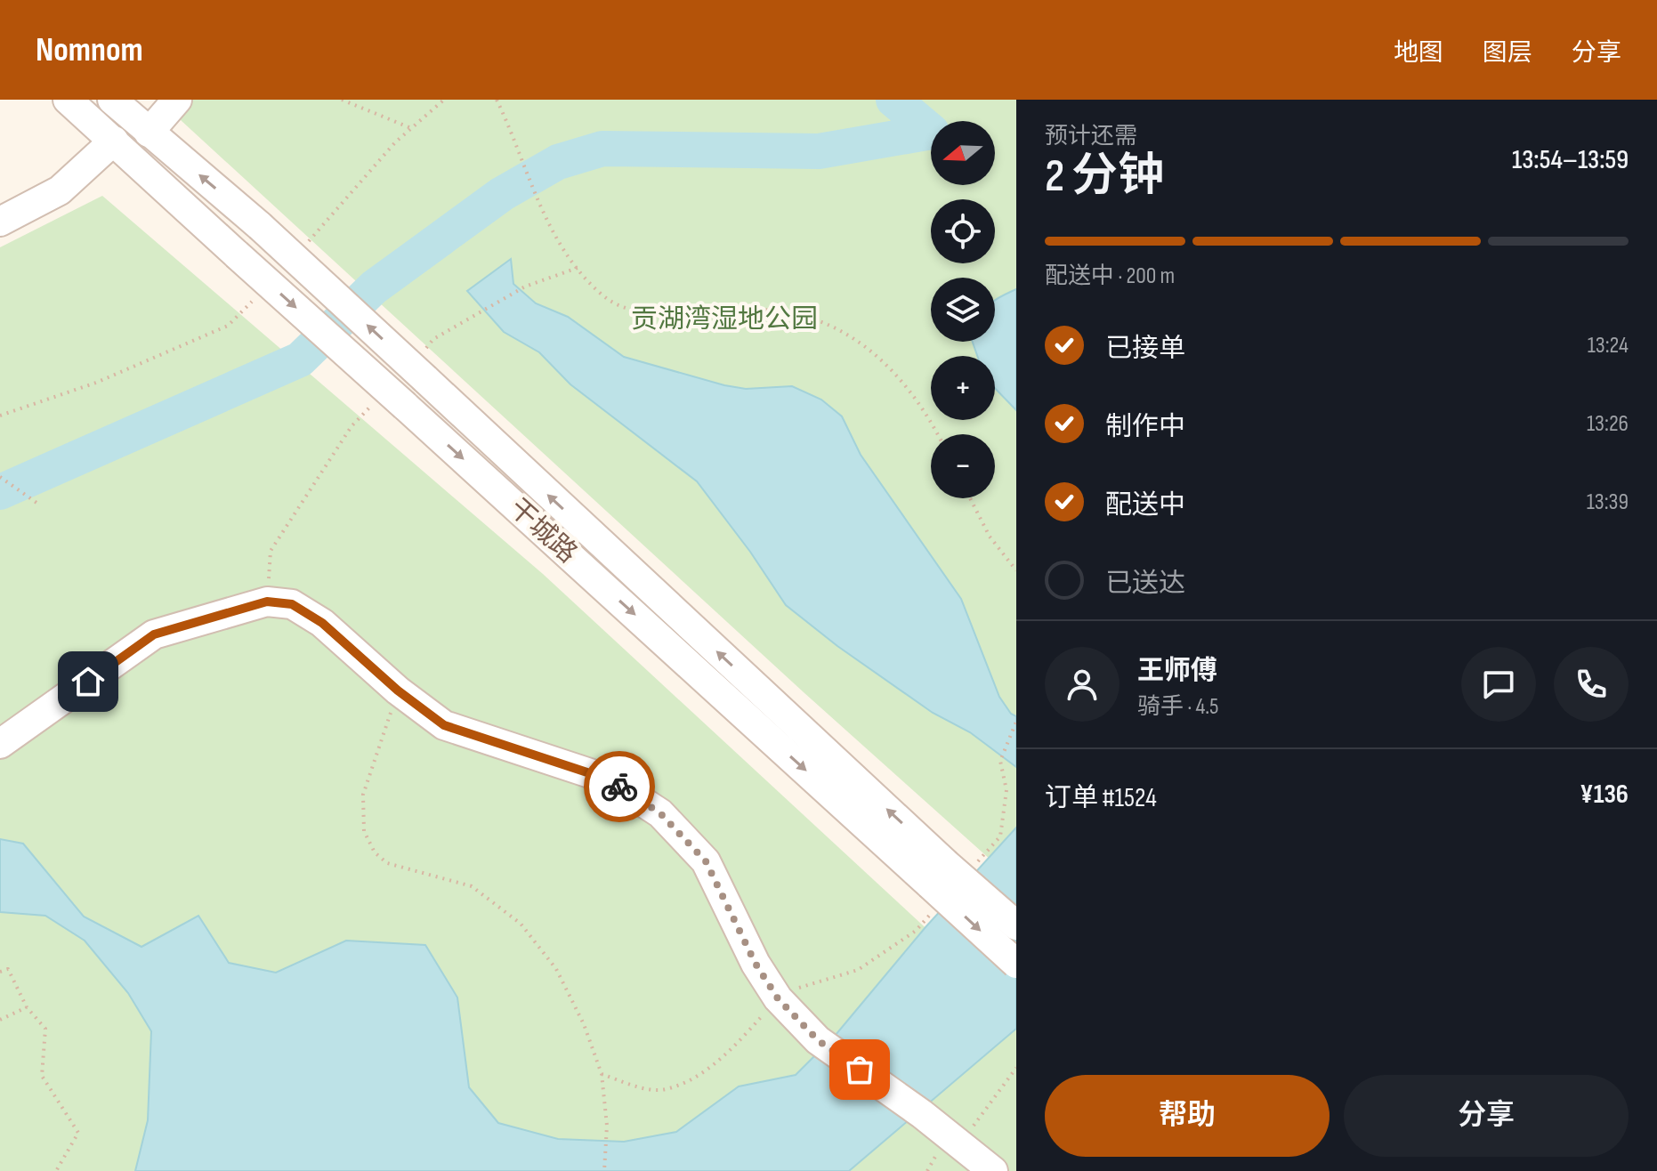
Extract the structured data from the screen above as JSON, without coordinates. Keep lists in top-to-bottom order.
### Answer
{
  "streets": {
    "street": ["干城路"]
  },
  "parks": ["贡湖湾湿地公园"],
  "north": "left",
  "page": {
    "header": "Nomnom",
    "nav": ["地图", "图层", "分享"],
    "heading": ["2 分钟", "预计还需", "13:54–13:59"],
    "panel": [
      "王师傅",
      "骑手 · 4.5",
      "订单 #1524",
      "¥136"
    ],
    "map_buttons": ["+", "−"],
    "bar": "配送中 · 200 m",
    "list": [
      ["已接单", "13:24"],
      ["制作中", "13:26"],
      ["配送中", "13:39"],
      "已送达"
    ],
    "buttons": ["帮助", "分享"]
  }
}
